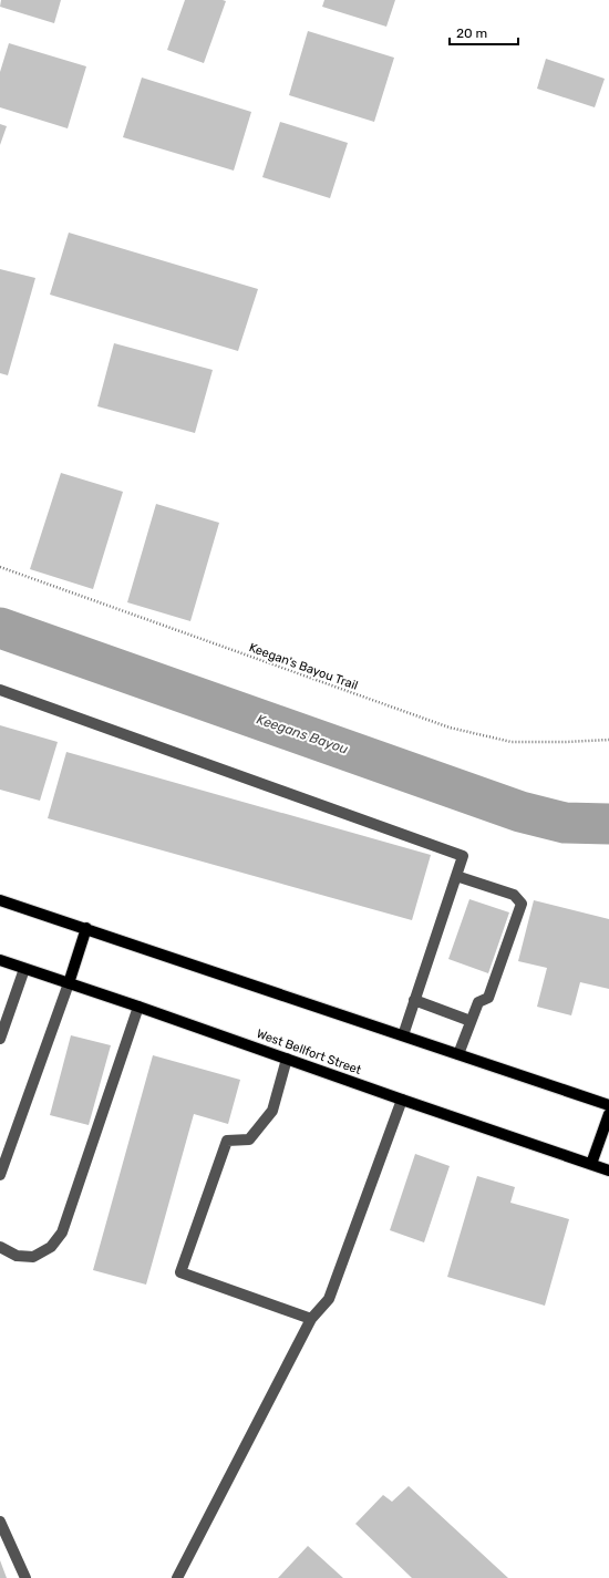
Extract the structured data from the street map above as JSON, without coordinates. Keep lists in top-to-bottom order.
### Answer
{
  "streets": {
    "main road": ["West Bellfort Street"],
    "path": ["Keegan's Bayou Trail"]
  },
  "water": ["Keegans Bayou"],
  "scale_bar": "20 m"
}
